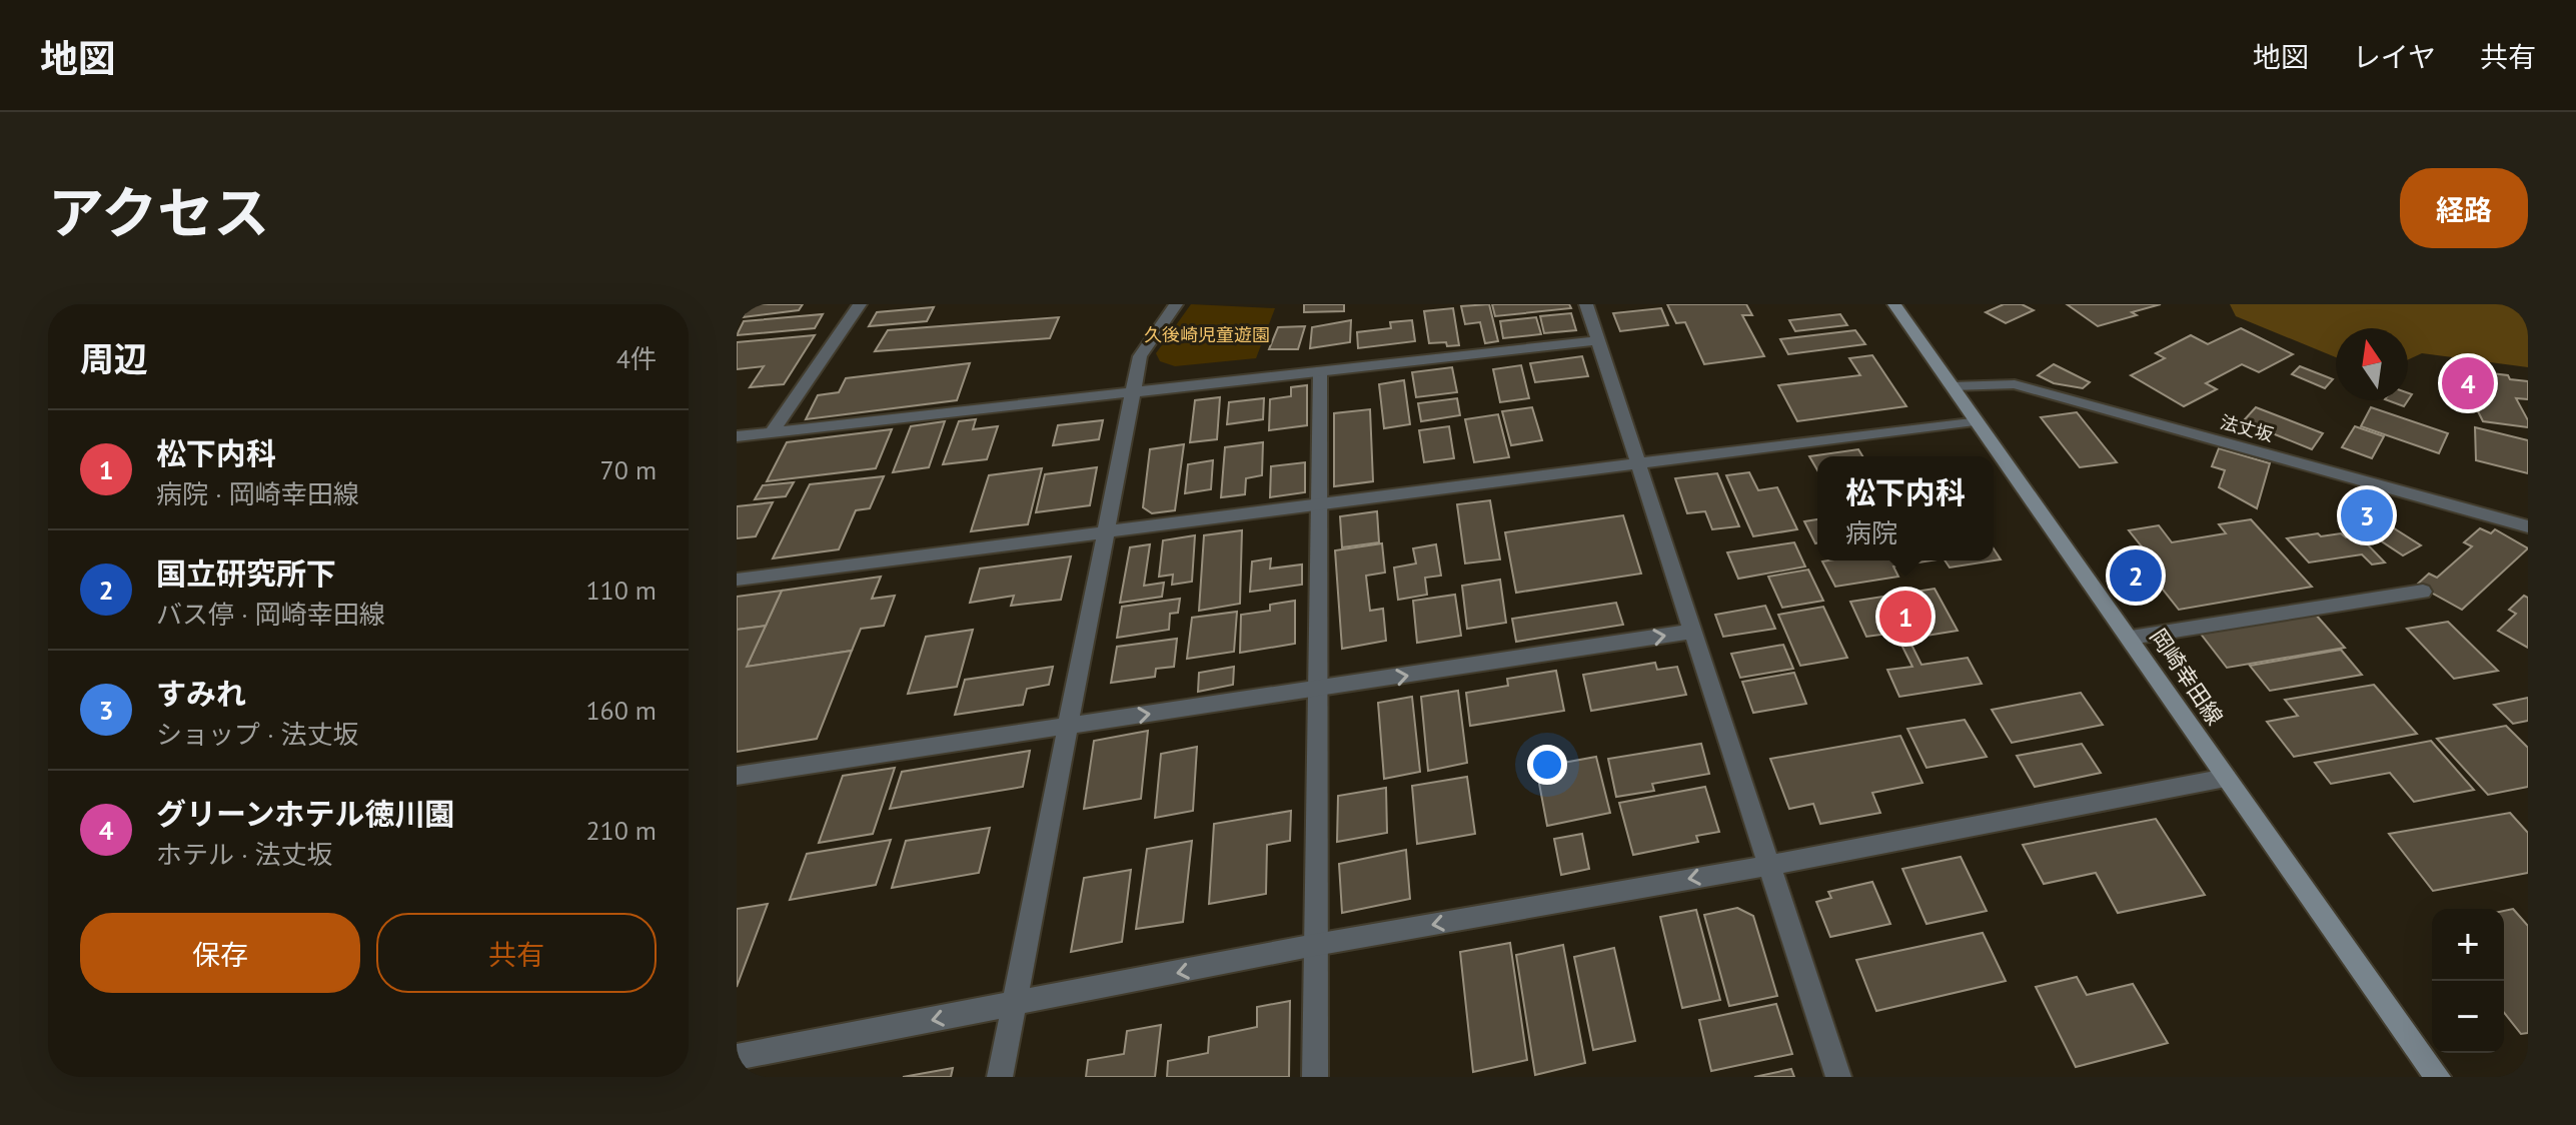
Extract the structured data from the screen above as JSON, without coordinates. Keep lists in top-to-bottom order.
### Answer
{
  "streets": {
    "main road": ["岡崎幸田線"],
    "street": ["法丈坂"]
  },
  "crossings": [
    ["法丈坂", "岡崎幸田線"]
  ],
  "parks": ["久後崎児童遊園"],
  "north": "top",
  "page": {
    "header": "地図",
    "nav": ["地図", "レイヤ", "共有"],
    "title": "アクセス",
    "buttons": [
      "経路",
      ["保存", "共有"]
    ],
    "heading": ["周辺", "4件"],
    "pins": [
      "4",
      "3",
      "2",
      "1"
    ],
    "list": [
      {
        "mark": "1",
        "name": "松下内科",
        "note": "病院 · 岡崎幸田線",
        "value": "70 m"
      },
      {
        "mark": "2",
        "name": "国立研究所下",
        "note": "バス停 · 岡崎幸田線",
        "value": "110 m"
      },
      {
        "mark": "3",
        "name": "すみれ",
        "note": "ショップ · 法丈坂",
        "value": "160 m"
      },
      {
        "mark": "4",
        "name": "グリーンホテル徳川園",
        "note": "ホテル · 法丈坂",
        "value": "210 m"
      }
    ],
    "popup": ["松下内科", "病院"],
    "map_buttons": ["+", "−"]
  }
}
